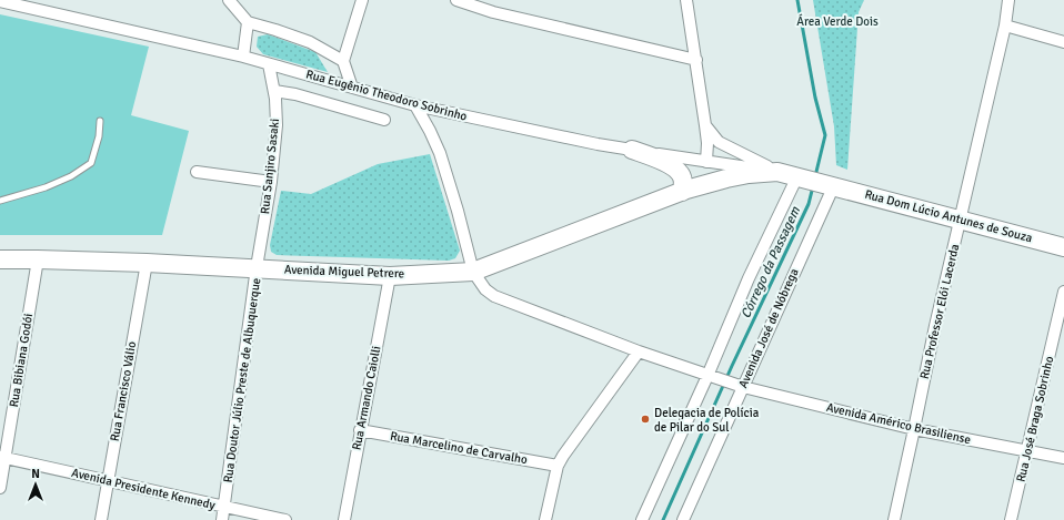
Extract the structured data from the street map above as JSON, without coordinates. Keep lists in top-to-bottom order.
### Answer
{
  "streets": {
    "main road": ["Rua Dom Lúcio Antunes de Souza", "Avenida Miguel Petrere"],
    "street": [
      "Rua Eugênio Theodoro Sobrinho",
      "Rua Sanjiro Sasaki",
      "Rua Professor Elói Lacerda",
      "Avenida José de Nóbrega",
      "Rua Bibiana Godói",
      "Rua Doutor Júlio Preste de Albuquerque",
      "Rua Francisco Válio",
      "Rua Armando Caiolli",
      "Rua José Braga Sobrinho",
      "Avenida Américo Brasiliense",
      "Rua Marcelino de Carvalho",
      "Avenida Presidente Kennedy"
    ]
  },
  "crossings": [
    ["Rua Eugênio Theodoro Sobrinho", "Rua Sanjiro Sasaki"],
    ["Rua Eugênio Theodoro Sobrinho", "Avenida Miguel Petrere"],
    ["Rua Sanjiro Sasaki", "Avenida Miguel Petrere"],
    ["Rua Sanjiro Sasaki", "Rua Doutor Júlio Preste de Albuquerque"],
    ["Rua Dom Lúcio Antunes de Souza", "Avenida Miguel Petrere"],
    ["Rua Dom Lúcio Antunes de Souza", "Rua Professor Elói Lacerda"],
    ["Rua Dom Lúcio Antunes de Souza", "Avenida José de Nóbrega"],
    ["Avenida Miguel Petrere", "Rua Bibiana Godói"],
    ["Avenida Miguel Petrere", "Rua Doutor Júlio Preste de Albuquerque"],
    ["Avenida Miguel Petrere", "Rua Francisco Válio"],
    ["Avenida Miguel Petrere", "Rua Armando Caiolli"],
    ["Rua Professor Elói Lacerda", "Avenida Américo Brasiliense"],
    ["Avenida José de Nóbrega", "Avenida Américo Brasiliense"],
    ["Rua Bibiana Godói", "Avenida Presidente Kennedy"],
    ["Rua Doutor Júlio Preste de Albuquerque", "Avenida Presidente Kennedy"],
    ["Rua Francisco Válio", "Avenida Presidente Kennedy"],
    ["Rua Armando Caiolli", "Rua Marcelino de Carvalho"],
    ["Rua José Braga Sobrinho", "Avenida Américo Brasiliense"]
  ],
  "water": ["Córrego da Passagem"],
  "parks": ["Área Verde Dois"],
  "places": ["Delegacia de Polícia de Pilar do Sul"],
  "north": "top"
}
